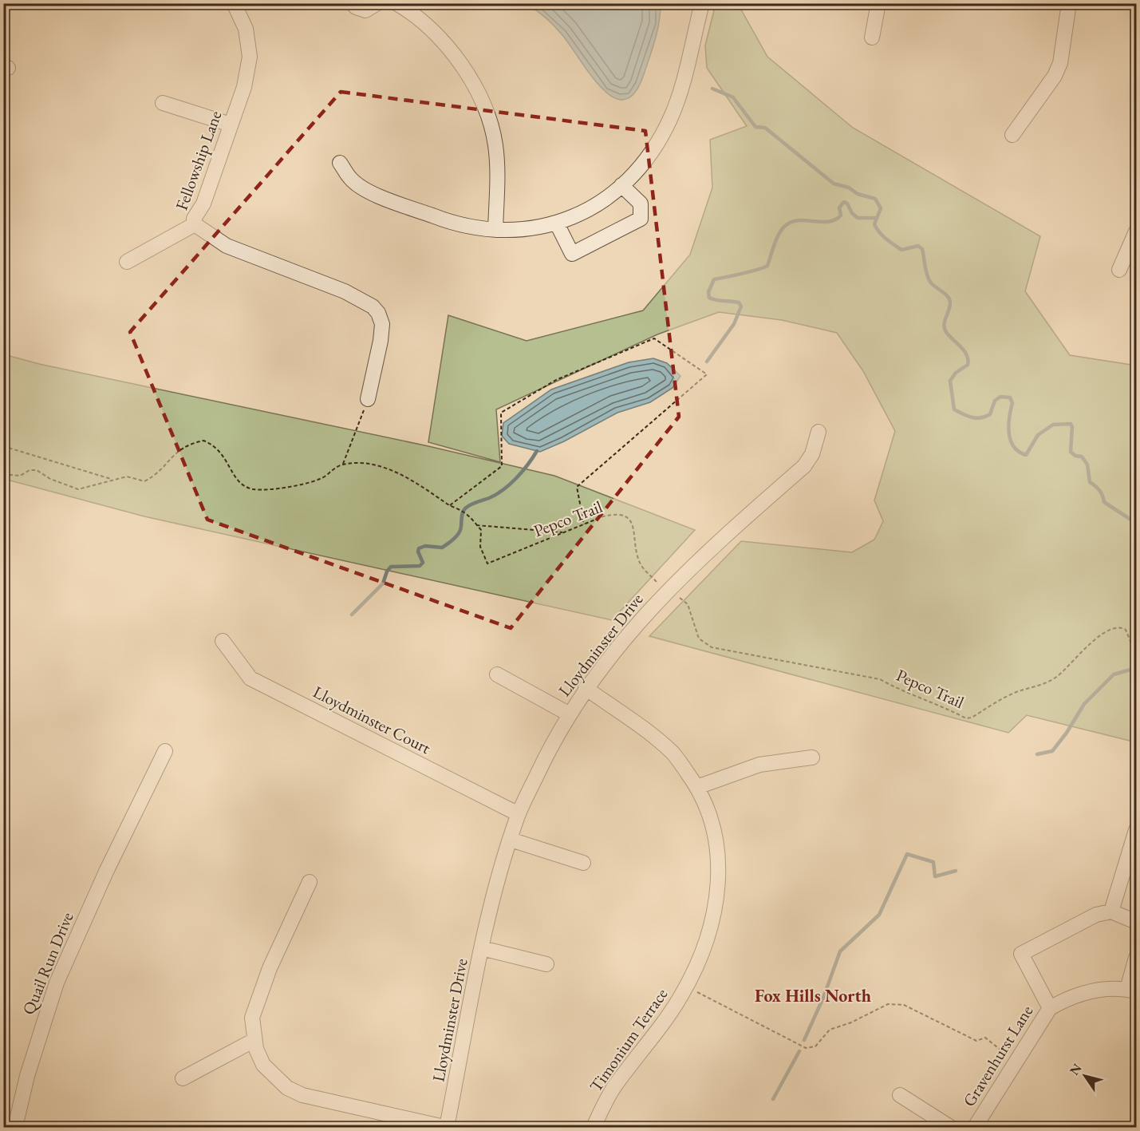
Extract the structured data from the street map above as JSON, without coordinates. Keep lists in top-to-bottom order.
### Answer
{
  "streets": {
    "street": [
      "Fellowship Lane",
      "Lloydminster Drive",
      "Lloydminster Court",
      "Quail Run Drive",
      "Timonium Terrace",
      "Gravenhurst Lane"
    ],
    "path": ["Pepco Trail"]
  },
  "crossings": [
    ["Pepco Trail", "Lloydminster Drive"],
    ["Lloydminster Drive", "Lloydminster Court"],
    ["Lloydminster Drive", "Timonium Terrace"]
  ],
  "districts": ["Fox Hills North"],
  "north": "top left"
}
